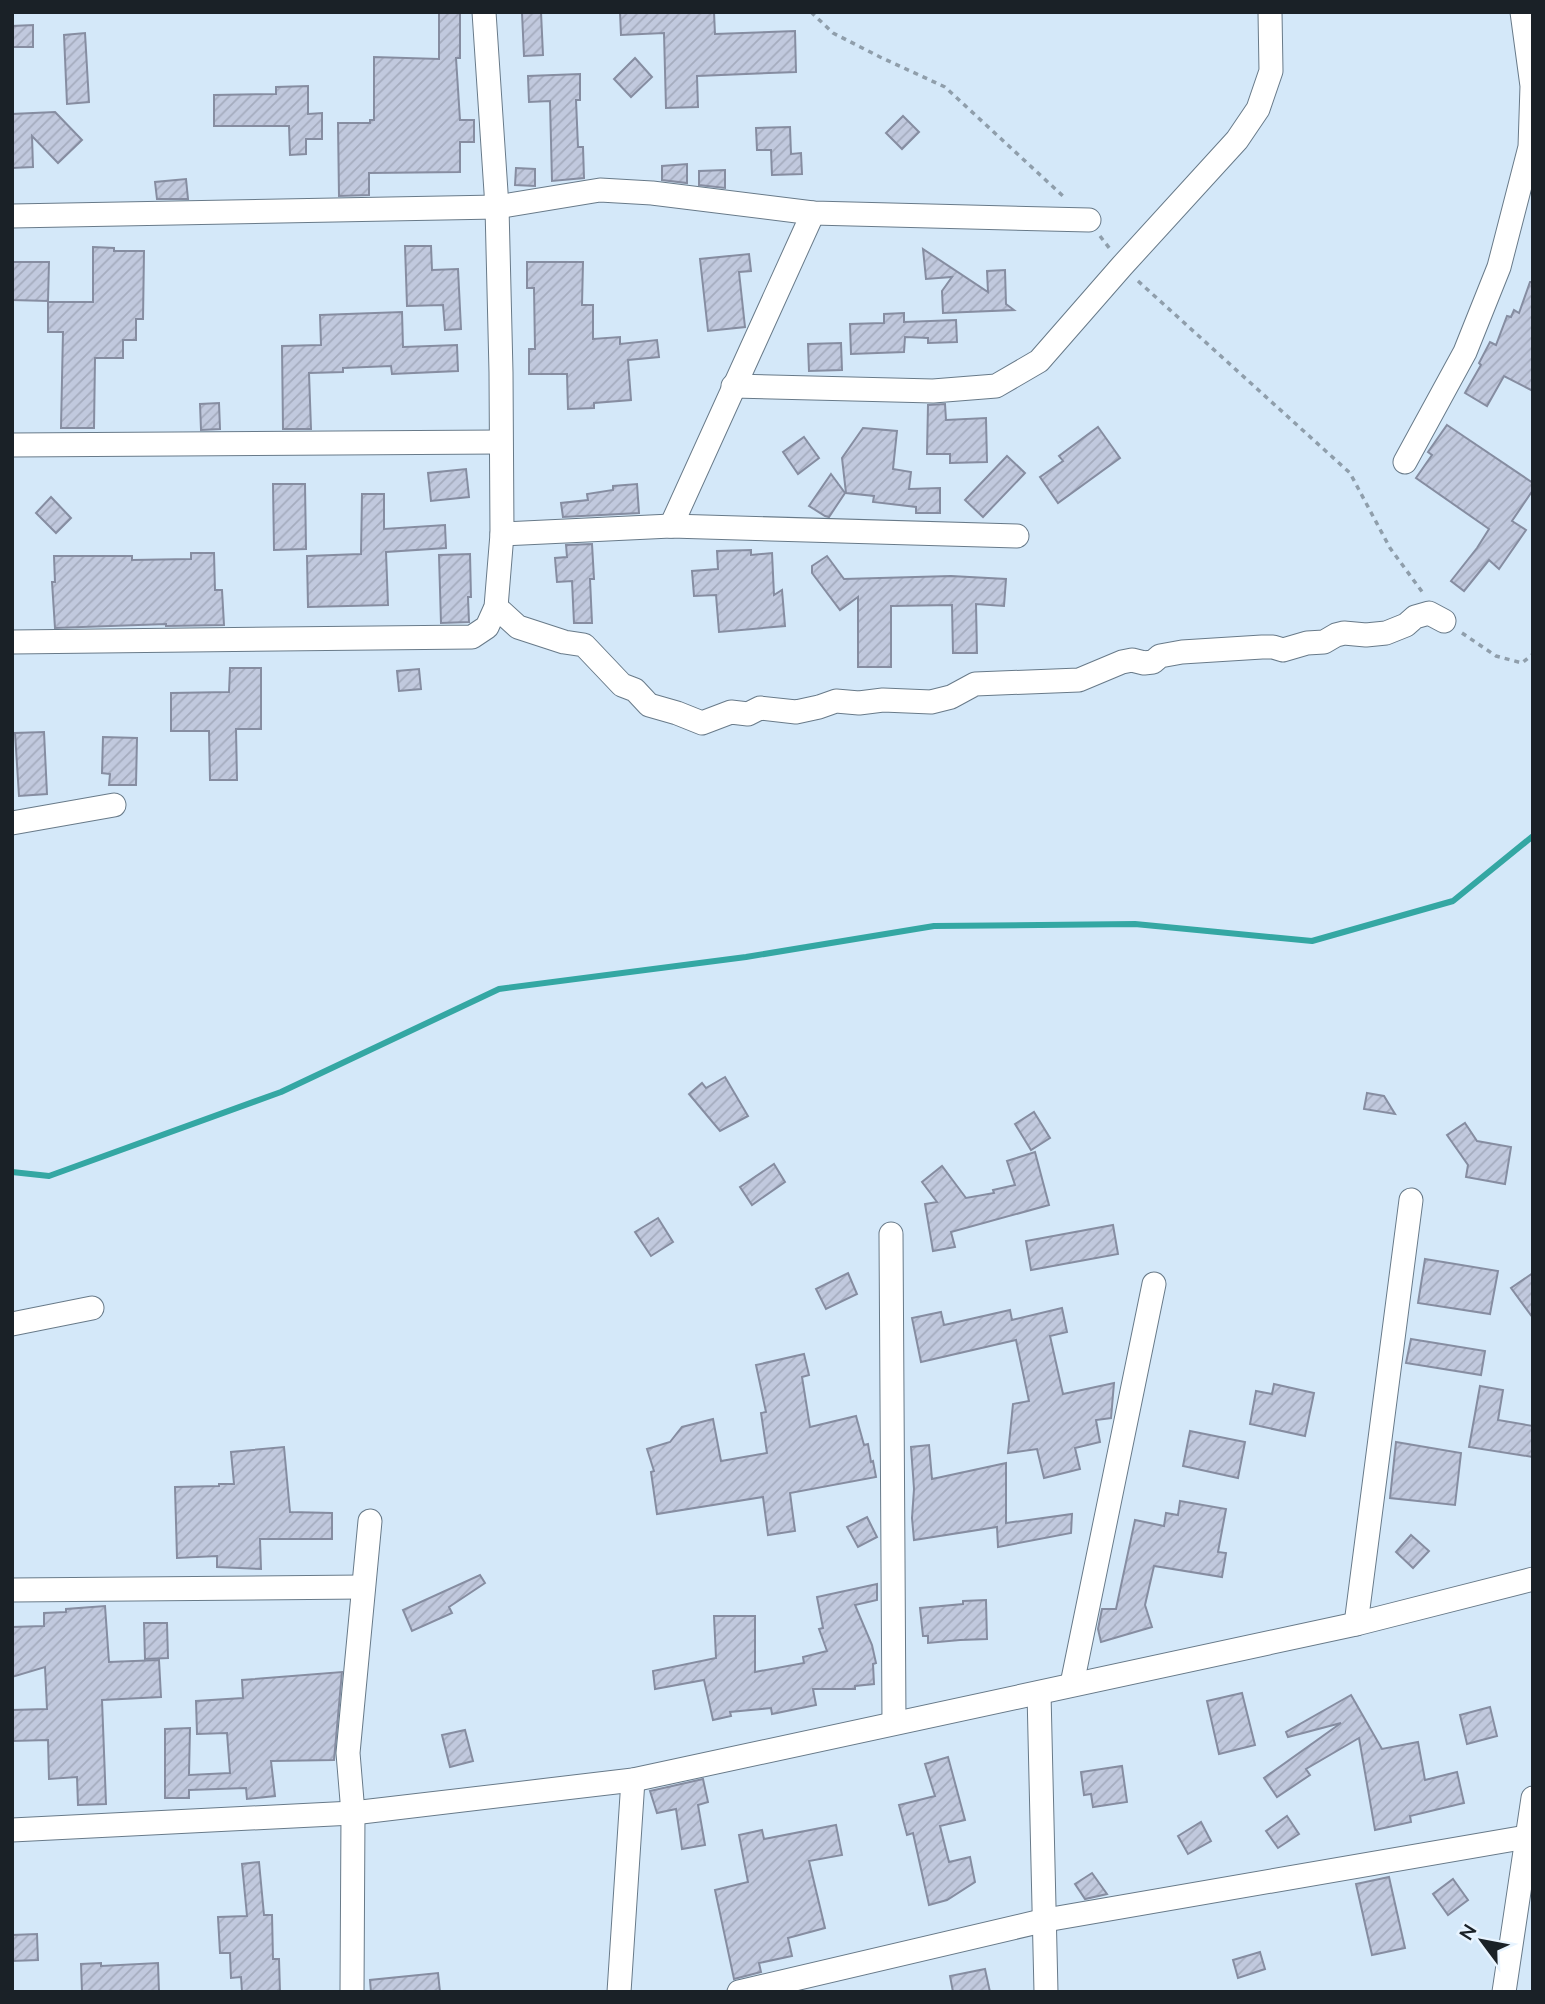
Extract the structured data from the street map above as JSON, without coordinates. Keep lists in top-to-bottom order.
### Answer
{
  "north": "top left"
}
